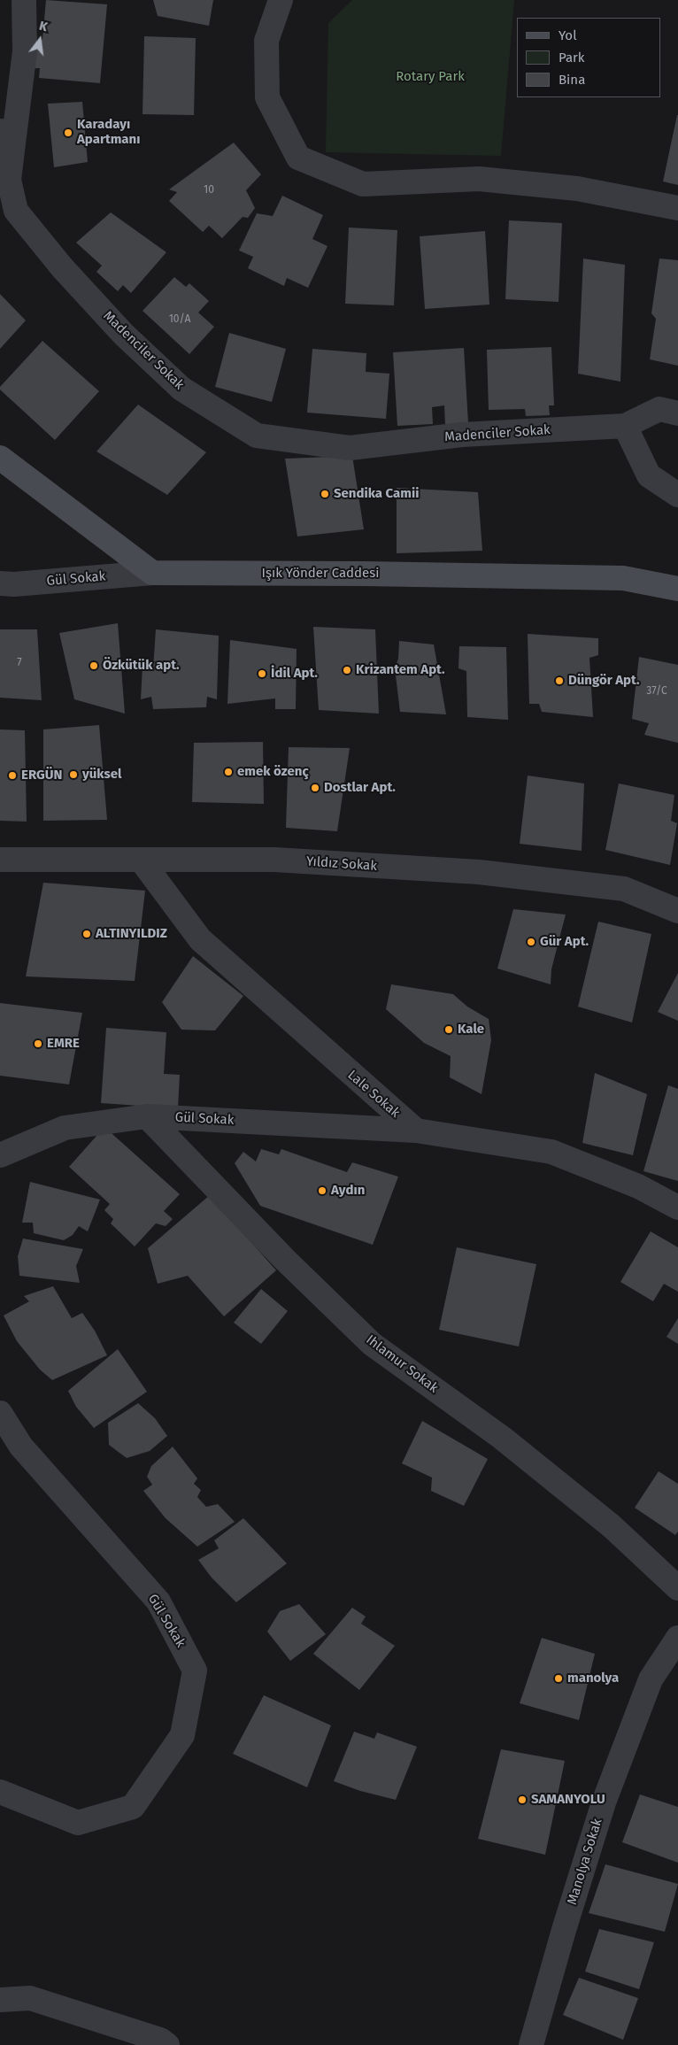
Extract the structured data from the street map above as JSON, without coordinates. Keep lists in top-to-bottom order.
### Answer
{
  "streets": {
    "street": [
      "Madenciler Sokak",
      "Işık Yönder Caddesi",
      "Gül Sokak",
      "Yıldız Sokak",
      "Lale Sokak",
      "Ihlamur Sokak",
      "Manolya Sokak"
    ]
  },
  "crossings": [
    ["Işık Yönder Caddesi", "Gül Sokak"],
    ["Gül Sokak", "Lale Sokak"],
    ["Gül Sokak", "Ihlamur Sokak"],
    ["Yıldız Sokak", "Lale Sokak"]
  ],
  "parks": ["Rotary Park"],
  "places": [
    "Karadayı Apartmanı",
    "Sendika Camii",
    "Özkütük apt.",
    "Krizantem Apt.",
    "İdil Apt.",
    "Düngör Apt.",
    "emek özenç",
    "yüksel",
    "ERGÜN",
    "Dostlar Apt.",
    "ALTINYILDIZ",
    "Gür Apt.",
    "Kale",
    "EMRE",
    "Aydın",
    "manolya",
    "SAMANYOLU"
  ],
  "house_numbers": [
    "10",
    "10/A",
    "7",
    "37/C"
  ],
  "legend": ["Yol", "Park", "Bina"],
  "north": "top"
}
